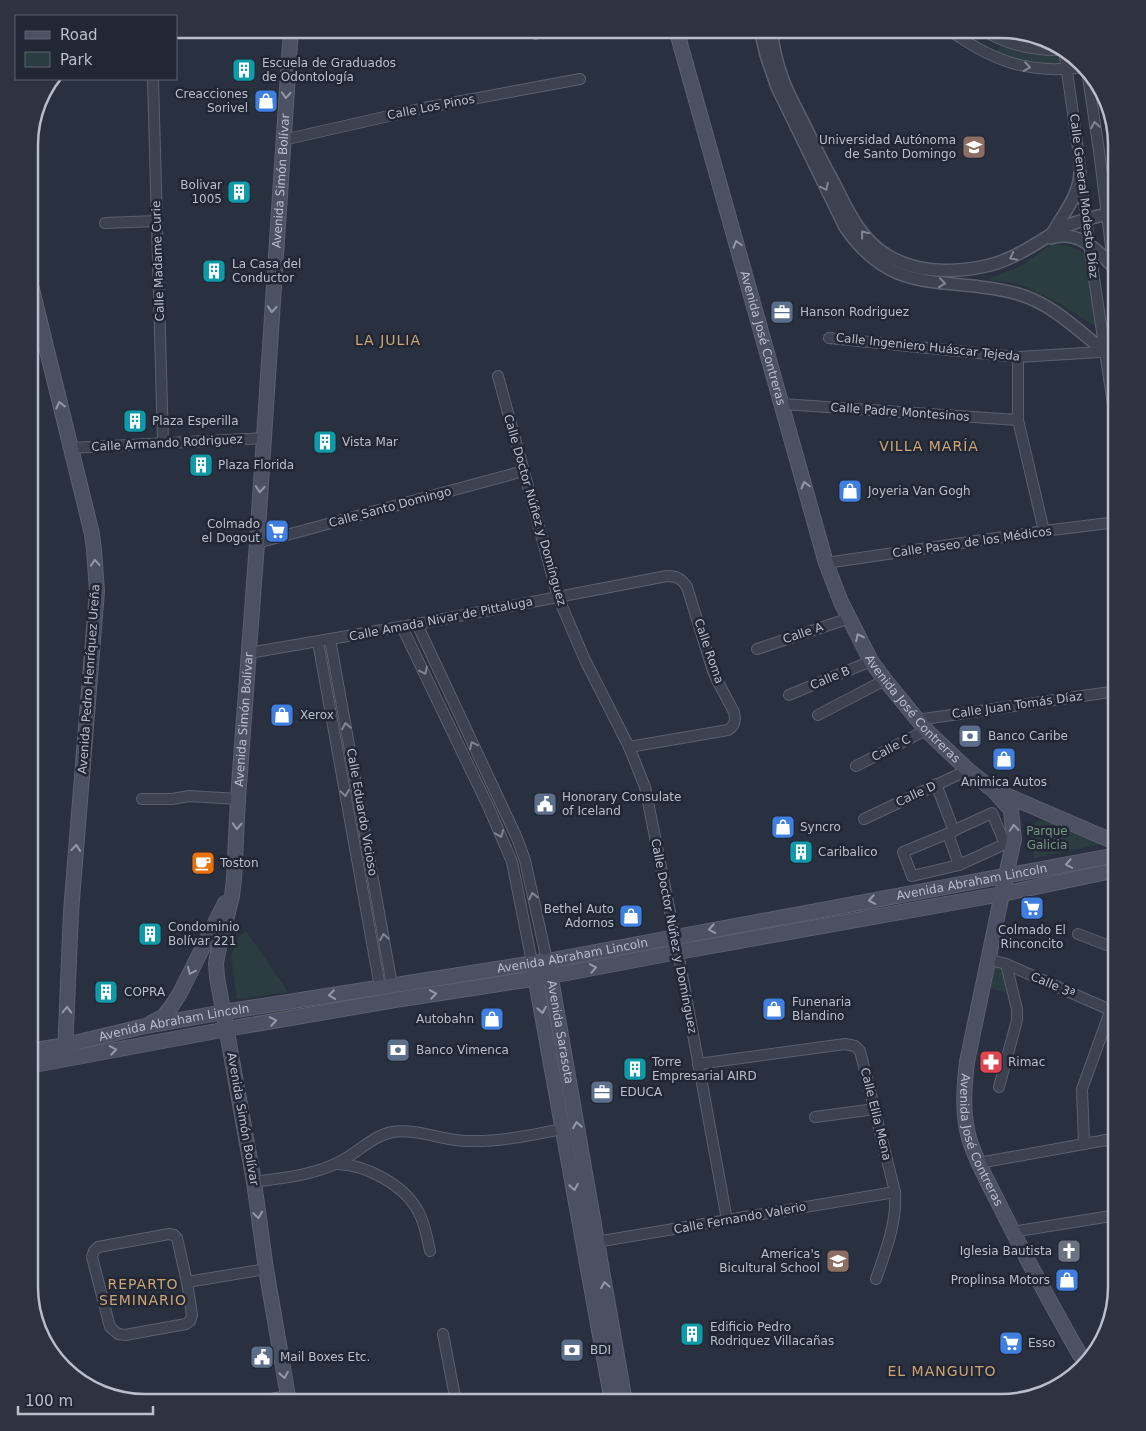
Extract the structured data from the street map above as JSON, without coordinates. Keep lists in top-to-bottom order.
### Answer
{
  "streets": {
    "main road": [
      "Avenida Simón Bolívar",
      "Avenida José Contreras",
      "Avenida Pedro Henríquez Ureña",
      "Avenida Abraham Lincoln",
      "Avenida Sarasota"
    ],
    "street": [
      "Calle Los Pinos",
      "Calle General Modesto Díaz",
      "Calle Madame Curie",
      "Calle Ingeniero Huáscar Tejeda",
      "Calle Padre Montesinos",
      "Calle Armando Rodriguez",
      "Calle Santo Domingo",
      "Calle Doctor Núñez y Domínguez",
      "Calle Paseo de los Médicos",
      "Calle Amada Nivar de Pittaluga",
      "Calle A",
      "Calle Roma",
      "Calle B",
      "Calle Juan Tomás Díaz",
      "Calle C",
      "Calle D",
      "Calle Eduardo Vicioso",
      "Calle 3ª",
      "Calle Elila Mena",
      "Calle Fernando Valerio"
    ]
  },
  "crossings": [
    ["Calle Los Pinos", "Avenida Simón Bolívar"],
    ["Avenida Simón Bolívar", "Calle Armando Rodriguez"],
    ["Avenida Simón Bolívar", "Calle Santo Domingo"],
    ["Avenida Simón Bolívar", "Calle Amada Nivar de Pittaluga"],
    ["Avenida Simón Bolívar", "Avenida Abraham Lincoln"],
    ["Calle Madame Curie", "Calle Armando Rodriguez"],
    ["Avenida José Contreras", "Calle Padre Montesinos"],
    ["Avenida José Contreras", "Calle Paseo de los Médicos"],
    ["Avenida José Contreras", "Calle A"],
    ["Avenida José Contreras", "Calle B"],
    ["Avenida José Contreras", "Calle Juan Tomás Díaz"],
    ["Avenida José Contreras", "Calle C"],
    ["Avenida José Contreras", "Calle D"],
    ["Avenida José Contreras", "Avenida Abraham Lincoln"],
    ["Avenida José Contreras", "Calle 3ª"],
    ["Calle Armando Rodriguez", "Avenida Pedro Henríquez Ureña"],
    ["Calle Santo Domingo", "Calle Doctor Núñez y Domínguez"],
    ["Calle Doctor Núñez y Domínguez", "Calle Amada Nivar de Pittaluga"],
    ["Calle Doctor Núñez y Domínguez", "Calle Roma"],
    ["Calle Doctor Núñez y Domínguez", "Avenida Abraham Lincoln"],
    ["Calle Doctor Núñez y Domínguez", "Calle Elila Mena"],
    ["Calle Doctor Núñez y Domínguez", "Calle Fernando Valerio"],
    ["Calle Amada Nivar de Pittaluga", "Calle Roma"],
    ["Calle Amada Nivar de Pittaluga", "Calle Eduardo Vicioso"],
    ["Calle Amada Nivar de Pittaluga", "Avenida Sarasota"],
    ["Avenida Pedro Henríquez Ureña", "Avenida Abraham Lincoln"],
    ["Calle Juan Tomás Díaz", "Calle C"],
    ["Calle Eduardo Vicioso", "Avenida Abraham Lincoln"],
    ["Avenida Abraham Lincoln", "Avenida Sarasota"],
    ["Avenida Sarasota", "Calle Fernando Valerio"],
    ["Calle Elila Mena", "Calle Fernando Valerio"]
  ],
  "one_way": ["Avenida Simón Bolívar", "Avenida José Contreras", "Avenida Pedro Henríquez Ureña"],
  "districts": [
    "LA JULIA",
    "VILLA MARÍA",
    "REPARTO SEMINARIO",
    "EL MANGUITO"
  ],
  "parks": ["Parque Galicia"],
  "places": {
    "building": [
      "Escuela de Graduados de Odontología",
      "Bolivar 1005",
      "La Casa del Conductor",
      "Plaza Esperilla",
      "Vista Mar",
      "Plaza Florida",
      "Caribalico",
      "Condominio Bolívar 221",
      "COPRA",
      "Torre Empresarial AIRD",
      "Edificio Pedro Rodriquez Villacañas"
    ],
    "shop": [
      "Creacciones Sorivel",
      "Joyeria Van Gogh",
      "Xerox",
      "Animica Autos",
      "Syncro",
      "Bethel Auto Adornos",
      "Funenaria Blandino",
      "Autobahn",
      "Proplinsa Motors"
    ],
    "school or university": ["Universidad Autónoma de Santo Domingo", "America's Bicultural School"],
    "office": ["Hanson Rodriguez", "EDUCA"],
    "supermarket": ["Colmado el Dogout", "Colmado El Rinconcito", "Esso"],
    "bank": ["Banco Caribe", "Banco Vimenca", "BDI"],
    "public building": ["Honorary Consulate of Iceland", "Mail Boxes Etc."],
    "cafe": ["Toston"],
    "pharmacy": ["Rimac"],
    "church": ["Iglesia Bautista"]
  },
  "legend": ["Road", "Park"],
  "scale_bar": "100 m"
}
